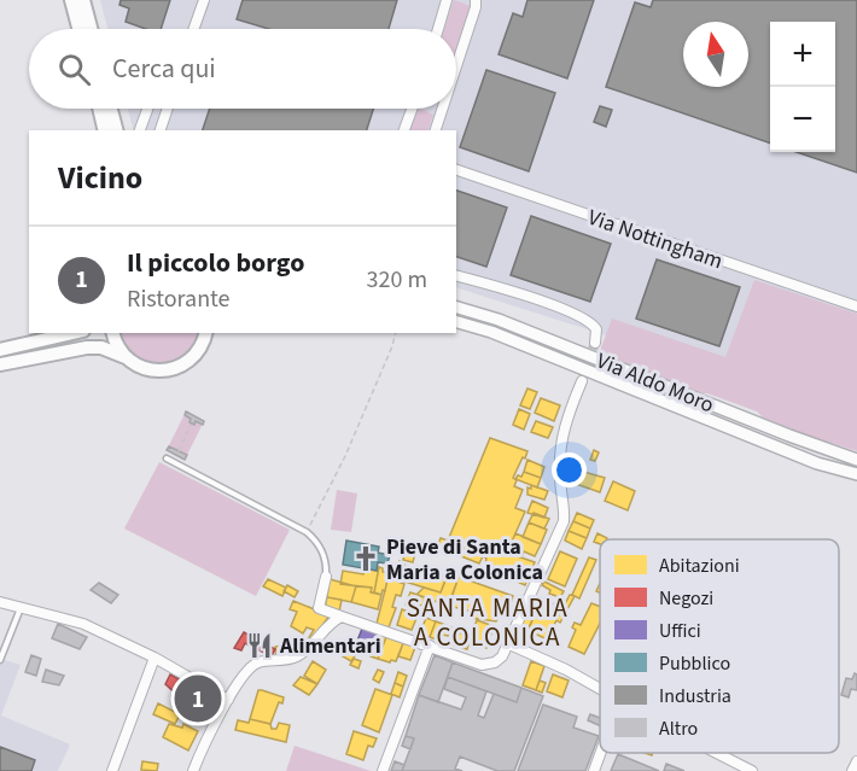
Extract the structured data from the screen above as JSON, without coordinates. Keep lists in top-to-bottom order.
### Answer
{
  "streets": {
    "street": ["Via Nottingham", "Via Aldo Moro"]
  },
  "districts": ["SANTA MARIA A COLONICA"],
  "places": {
    "church": ["Pieve di Santa Maria a Colonica"],
    "restaurant": ["Alimentari"]
  },
  "legend": [
    "Abitazioni",
    "Negozi",
    "Uffici",
    "Pubblico",
    "Industria",
    "Altro"
  ],
  "north": "top",
  "page": {
    "map_buttons": ["+", "−"],
    "search": "Cerca qui",
    "heading": "Vicino",
    "list": [
      {
        "mark": "1",
        "name": "Il piccolo borgo",
        "note": "Ristorante",
        "value": "320 m"
      }
    ],
    "pins": "1"
  }
}
